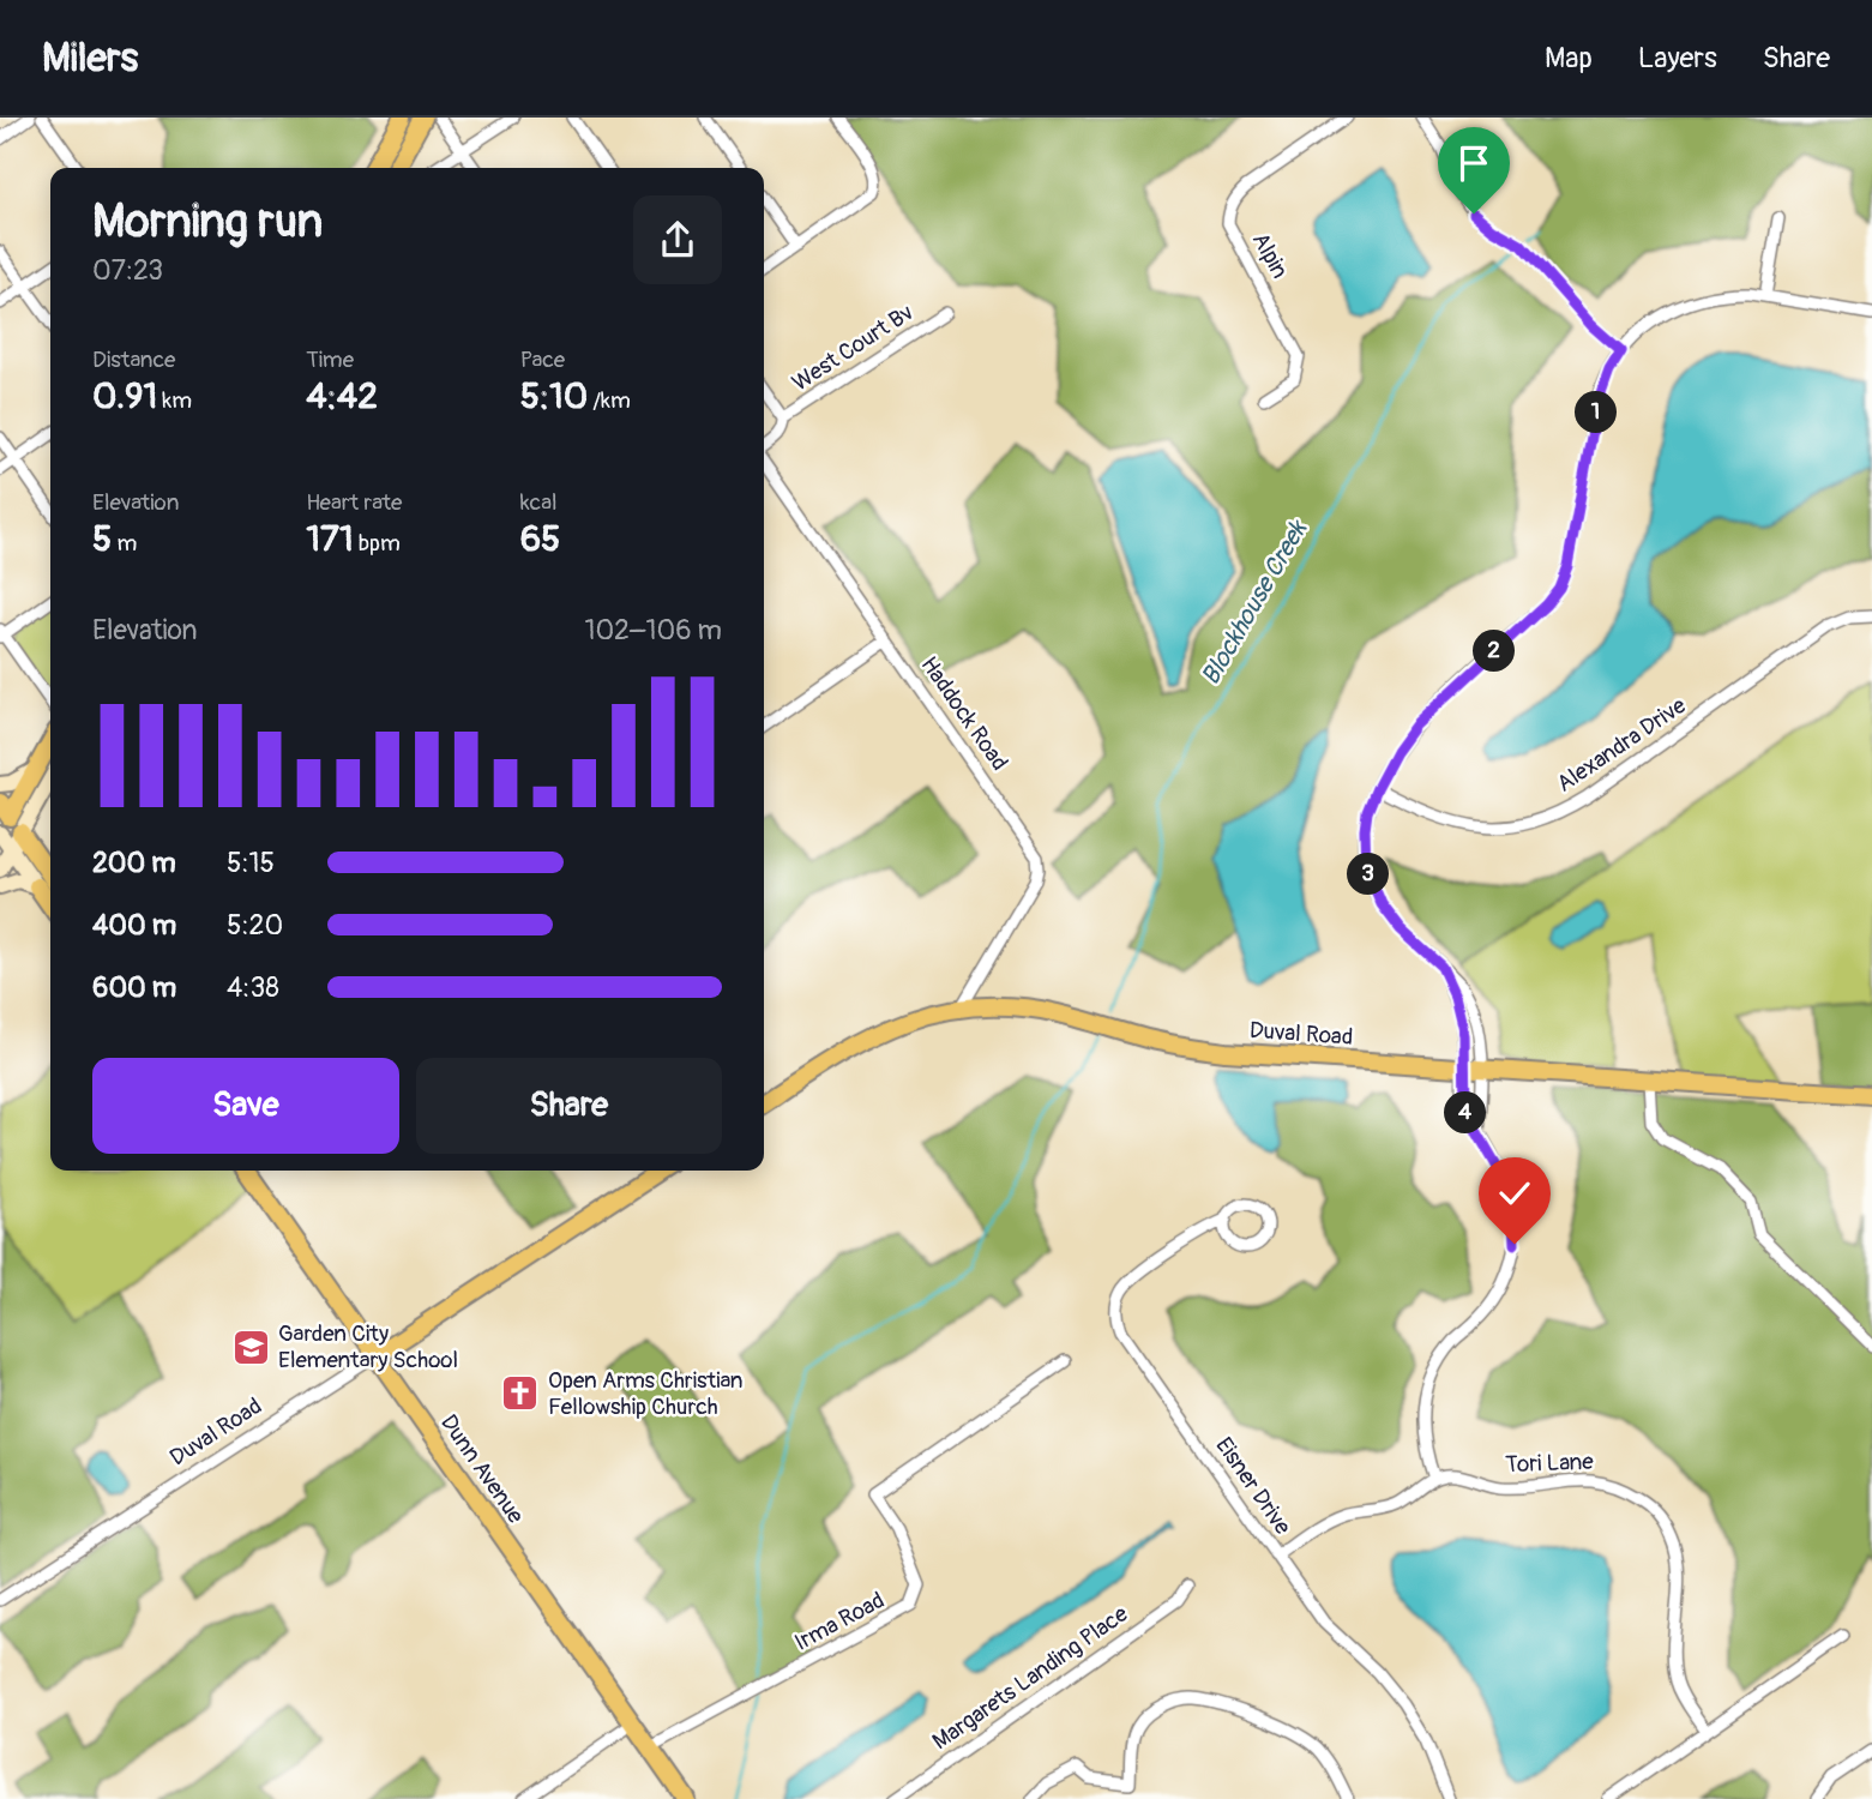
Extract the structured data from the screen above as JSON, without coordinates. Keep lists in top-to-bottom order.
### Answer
{
  "streets": {
    "main road": ["Duval Road", "Dunn Avenue"],
    "street": [
      "Alpin",
      "West Court Bv",
      "Haddock Road",
      "Alexandra Drive",
      "Tori Lane",
      "Eisner Drive",
      "Irma Road",
      "Margarets Landing Place"
    ]
  },
  "crossings": [
    ["Haddock Road", "Duval Road"],
    ["Duval Road", "Dunn Avenue"],
    ["Dunn Avenue", "Irma Road"]
  ],
  "water": ["Blockhouse Creek"],
  "places": {
    "school or university": ["Garden City Elementary School"],
    "church": ["Open Arms Christian Fellowship Church"]
  },
  "page": {
    "header": "Milers",
    "nav": ["Map", "Layers", "Share"],
    "heading": ["Morning run", "07:23"],
    "stats": [
      ["Distance", "0.91 km"],
      ["Time", "4:42"],
      ["Pace", "5:10 /km"],
      ["Elevation", "5 m"],
      ["Heart rate", "171 bpm"],
      ["kcal", "65"]
    ],
    "pins": [
      "1",
      "2",
      "3",
      "4"
    ],
    "chart": ["Elevation", "102–106 m"],
    "list": [
      {
        "name": "200 m",
        "note": "5:15"
      },
      {
        "name": "400 m",
        "note": "5:20"
      },
      {
        "name": "600 m",
        "note": "4:38"
      }
    ],
    "buttons": ["Save", "Share"]
  }
}
